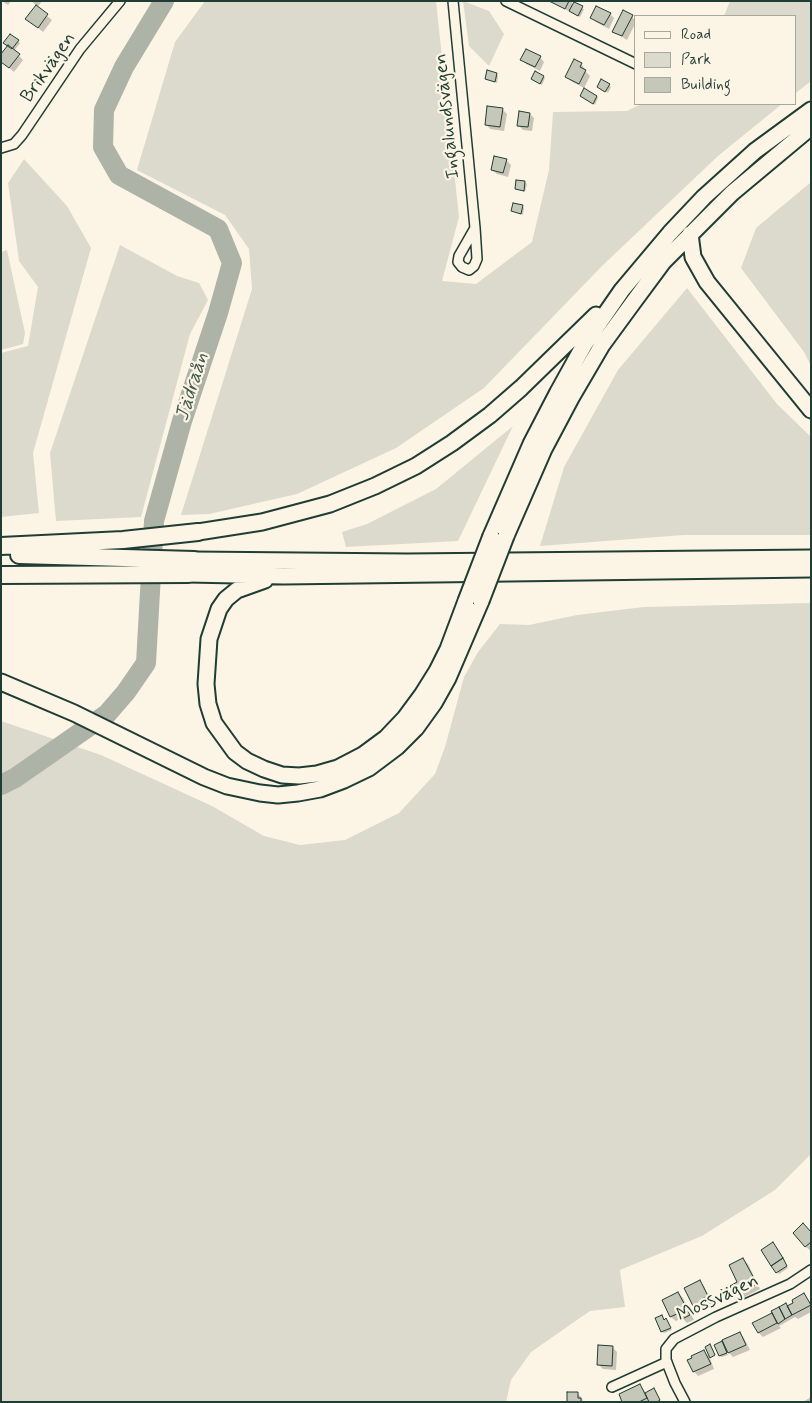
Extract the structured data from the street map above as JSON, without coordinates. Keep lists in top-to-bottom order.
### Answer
{
  "streets": {
    "street": ["Brikvägen", "Ingalundsvägen", "Mossvägen"]
  },
  "water": ["Jädraån"],
  "legend": ["Road", "Park", "Building"]
}
